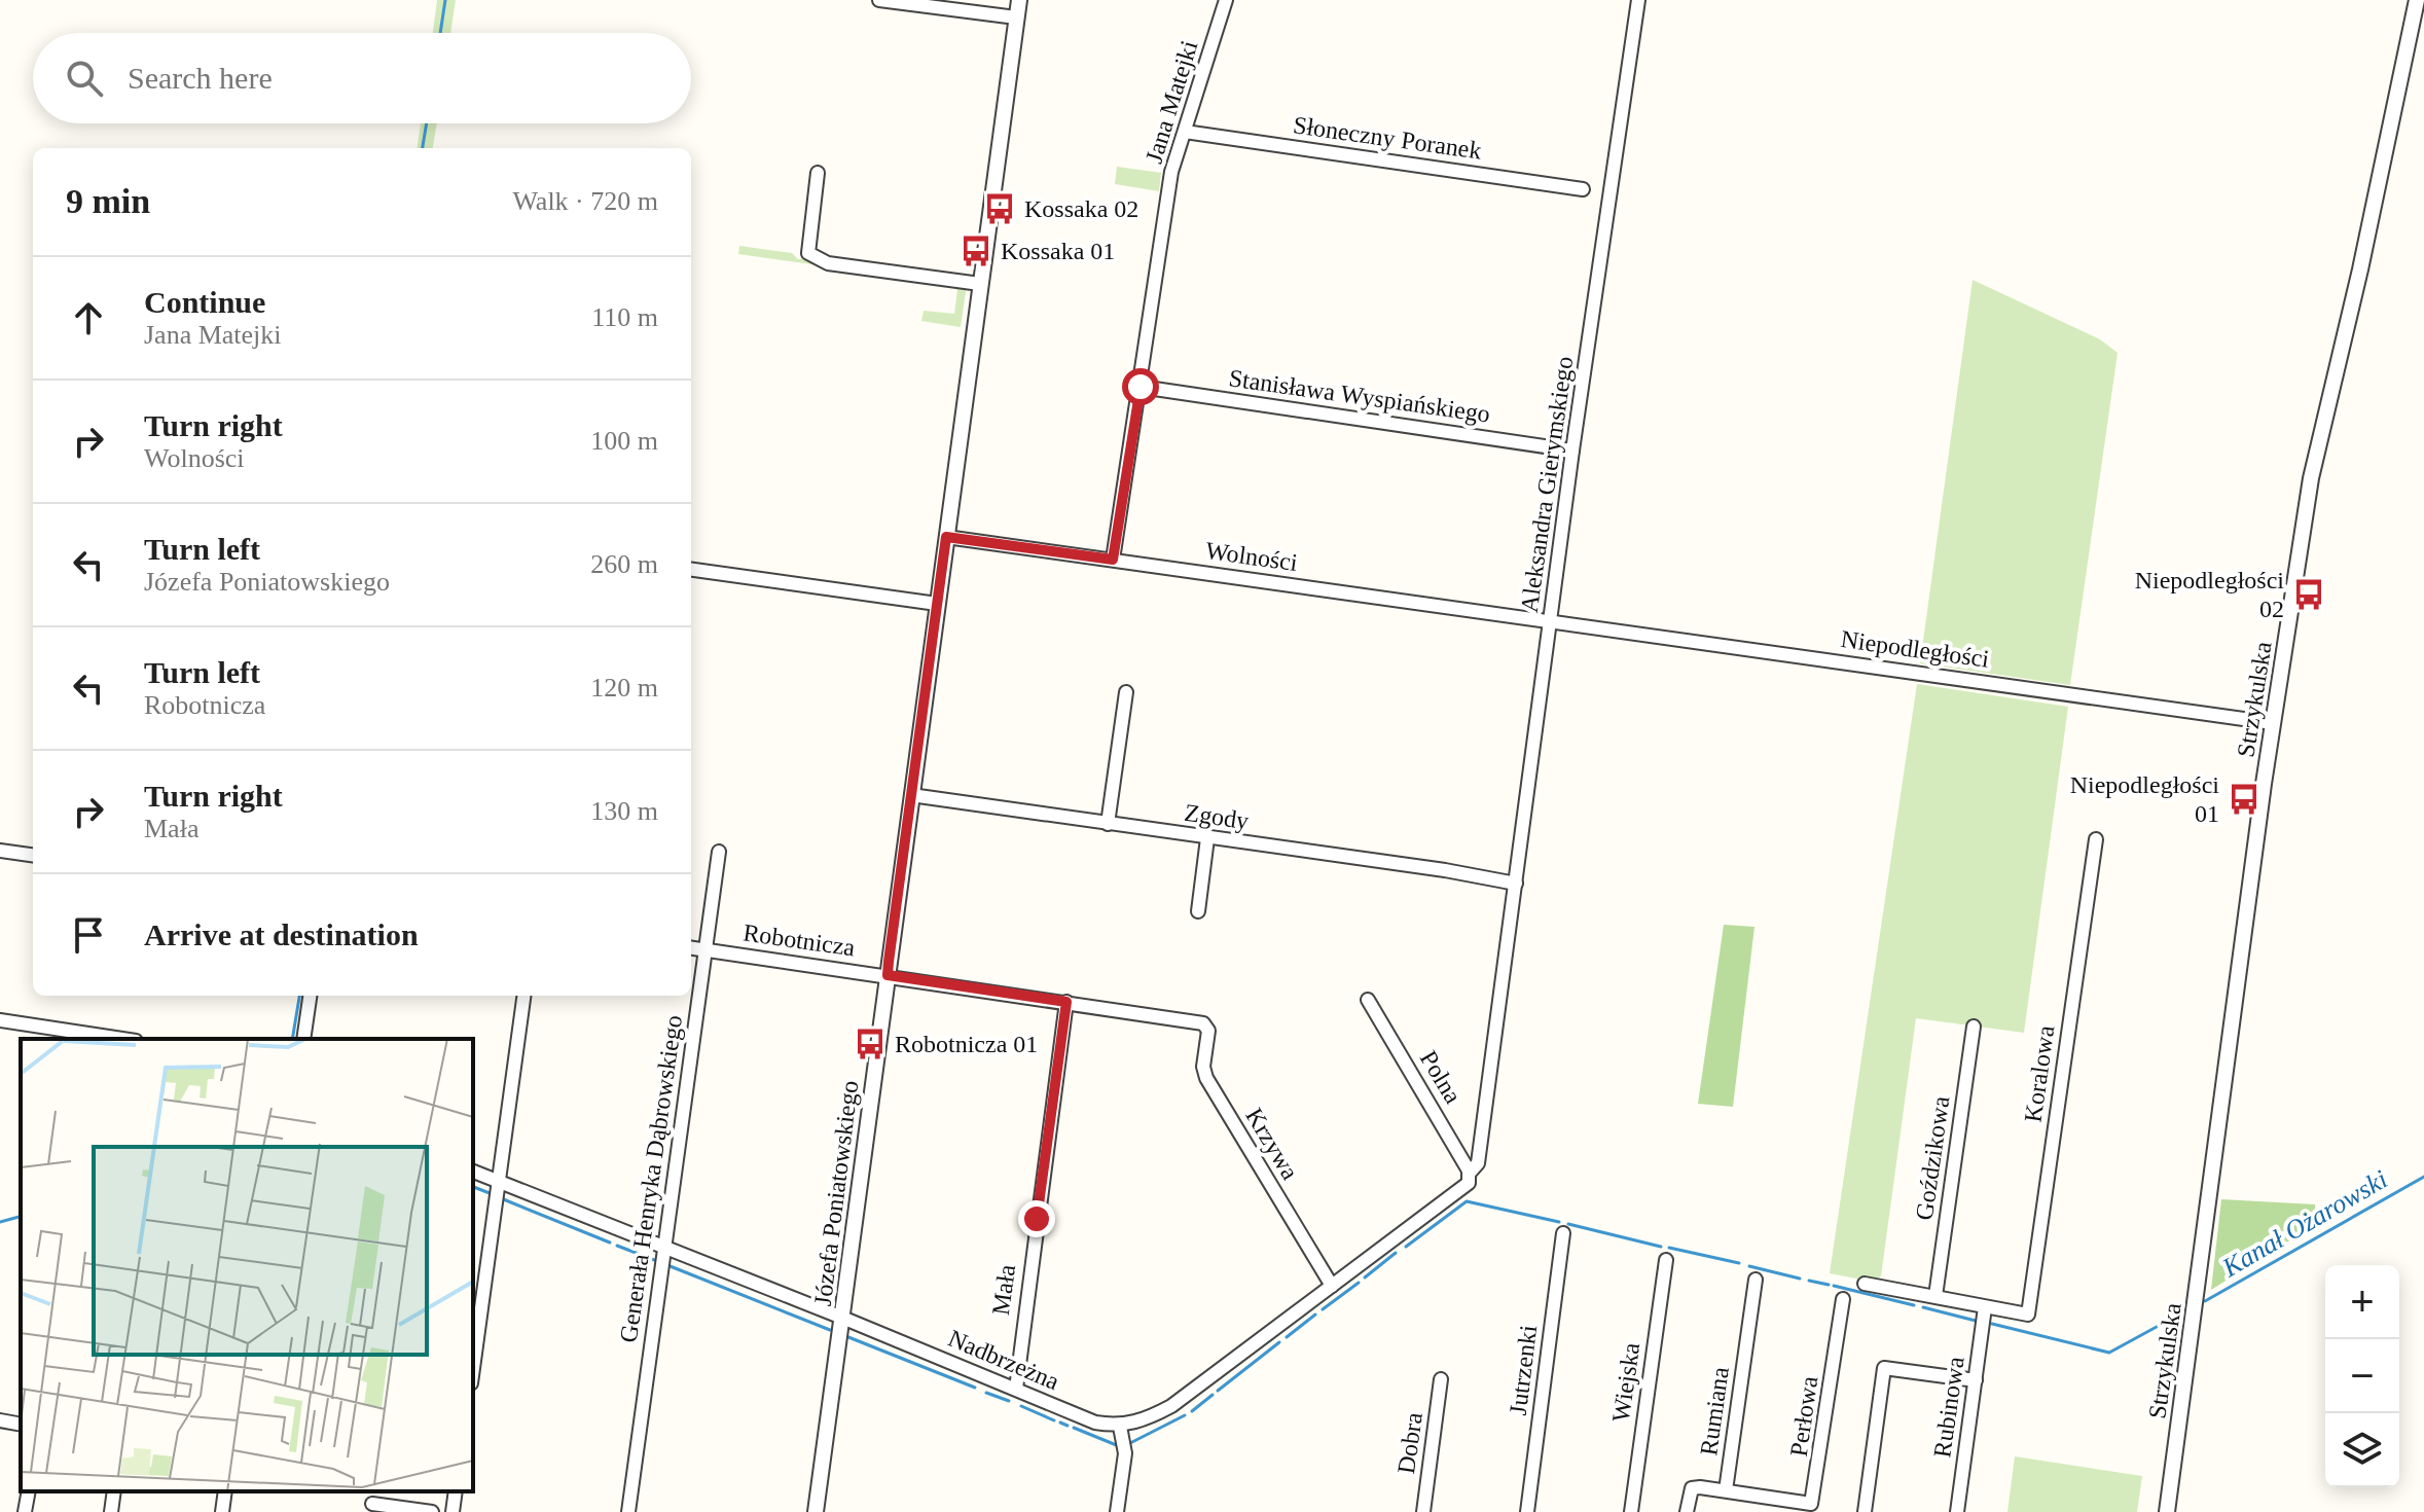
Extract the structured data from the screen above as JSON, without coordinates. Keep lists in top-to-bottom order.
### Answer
{
  "streets": {
    "street": [
      "Jana Matejki",
      "Słoneczny Poranek",
      "Stanisława Wyspiańskiego",
      "Aleksandra Gierymskiego",
      "Wolności",
      "Niepodległości",
      "Strzykulska",
      "Zgody",
      "Robotnicza",
      "Koralowa",
      "Polna",
      "Krzywa",
      "Goździkowa",
      "Generała Henryka Dąbrowskiego",
      "Józefa Poniatowskiego",
      "Mała",
      "Nadbrzeżna",
      "Jutrzenki",
      "Wiejska",
      "Rubinowa",
      "Rumiana",
      "Perłowa",
      "Dobra"
    ]
  },
  "crossings": [
    ["Jana Matejki", "Słoneczny Poranek"],
    ["Jana Matejki", "Stanisława Wyspiańskiego"],
    ["Jana Matejki", "Wolności"],
    ["Stanisława Wyspiańskiego", "Aleksandra Gierymskiego"],
    ["Aleksandra Gierymskiego", "Wolności"],
    ["Aleksandra Gierymskiego", "Niepodległości"],
    ["Aleksandra Gierymskiego", "Zgody"],
    ["Aleksandra Gierymskiego", "Polna"],
    ["Wolności", "Niepodległości"],
    ["Wolności", "Józefa Poniatowskiego"],
    ["Niepodległości", "Strzykulska"],
    ["Zgody", "Józefa Poniatowskiego"],
    ["Robotnicza", "Krzywa"],
    ["Robotnicza", "Generała Henryka Dąbrowskiego"],
    ["Robotnicza", "Józefa Poniatowskiego"],
    ["Robotnicza", "Mała"],
    ["Koralowa", "Rubinowa"],
    ["Generała Henryka Dąbrowskiego", "Nadbrzeżna"],
    ["Józefa Poniatowskiego", "Nadbrzeżna"],
    ["Mała", "Nadbrzeżna"]
  ],
  "water": ["Kanał Ożarowski"],
  "places": {
    "bus stop": [
      "Kossaka 02",
      "Kossaka 01",
      "Niepodległości 02",
      "Niepodległości 01",
      "Robotnicza 01"
    ]
  },
  "page": {
    "search": "Search here",
    "heading": ["9 min", "Walk · 720 m"],
    "list": [
      ["Continue", "Jana Matejki", "110 m"],
      ["Turn right", "Wolności", "100 m"],
      ["Turn left", "Józefa Poniatowskiego", "260 m"],
      ["Turn left", "Robotnicza", "120 m"],
      ["Turn right", "Mała", "130 m"],
      "Arrive at destination"
    ],
    "map_buttons": ["+", "−"]
  }
}
